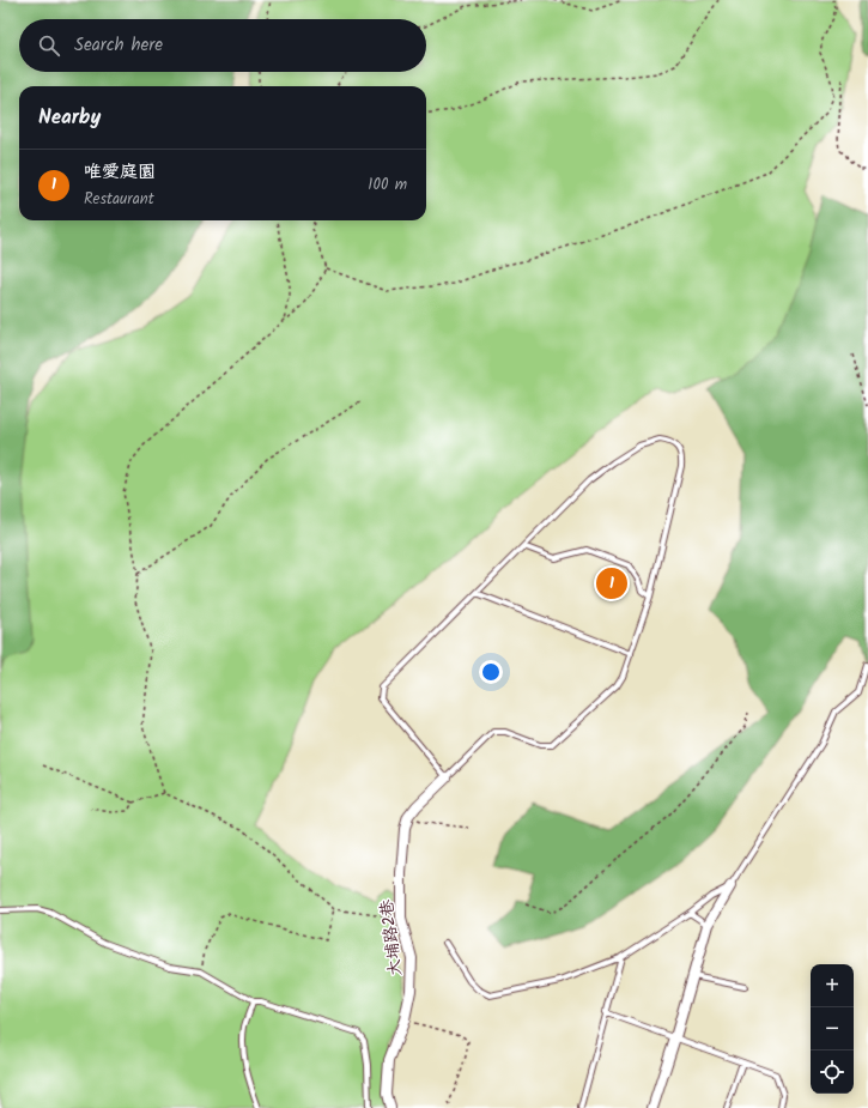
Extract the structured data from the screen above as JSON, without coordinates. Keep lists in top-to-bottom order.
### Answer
{
  "streets": {
    "street": ["大埔路2巷"]
  },
  "page": {
    "search": "Search here",
    "heading": "Nearby",
    "list": [
      {
        "mark": "1",
        "name": "唯愛庭園",
        "note": "Restaurant",
        "value": "100 m"
      }
    ],
    "pins": "1",
    "map_buttons": ["+", "−"]
  }
}
